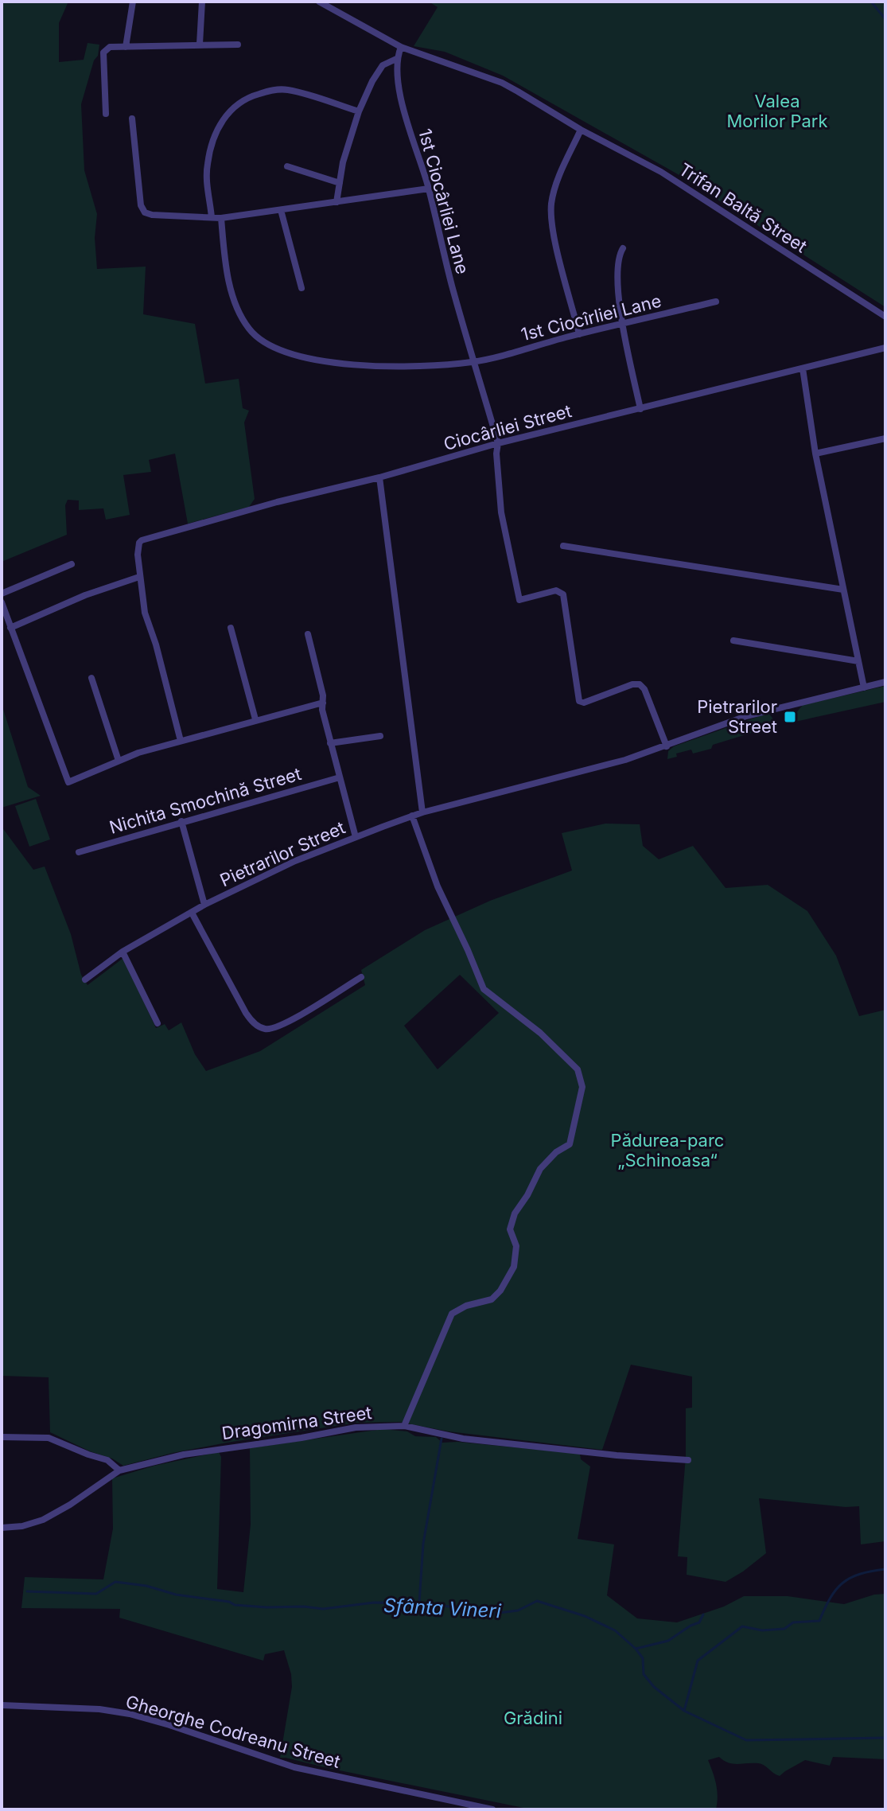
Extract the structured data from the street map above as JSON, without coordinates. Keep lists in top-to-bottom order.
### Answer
{
  "streets": {
    "street": [
      "1st Ciocârliei Lane",
      "Trifan Baltă Street",
      "1st Ciocîrliei Lane",
      "Ciocârliei Street",
      "Nichita Smochină Street",
      "Pietrarilor Street",
      "Dragomirna Street",
      "Gheorghe Codreanu Street"
    ]
  },
  "crossings": [
    ["1st Ciocârliei Lane", "Trifan Baltă Street"],
    ["1st Ciocârliei Lane", "1st Ciocîrliei Lane"],
    ["1st Ciocârliei Lane", "Ciocârliei Street"],
    ["1st Ciocârliei Lane", "Pietrarilor Street"],
    ["Nichita Smochină Street", "Pietrarilor Street"]
  ],
  "water": ["Sfânta Vineri"],
  "parks": ["Valea Morilor Park", "Pădurea-parc „Schinoasa“", "Grădini"],
  "places": {
    "transit": ["Pietrarilor Street"]
  }
}
